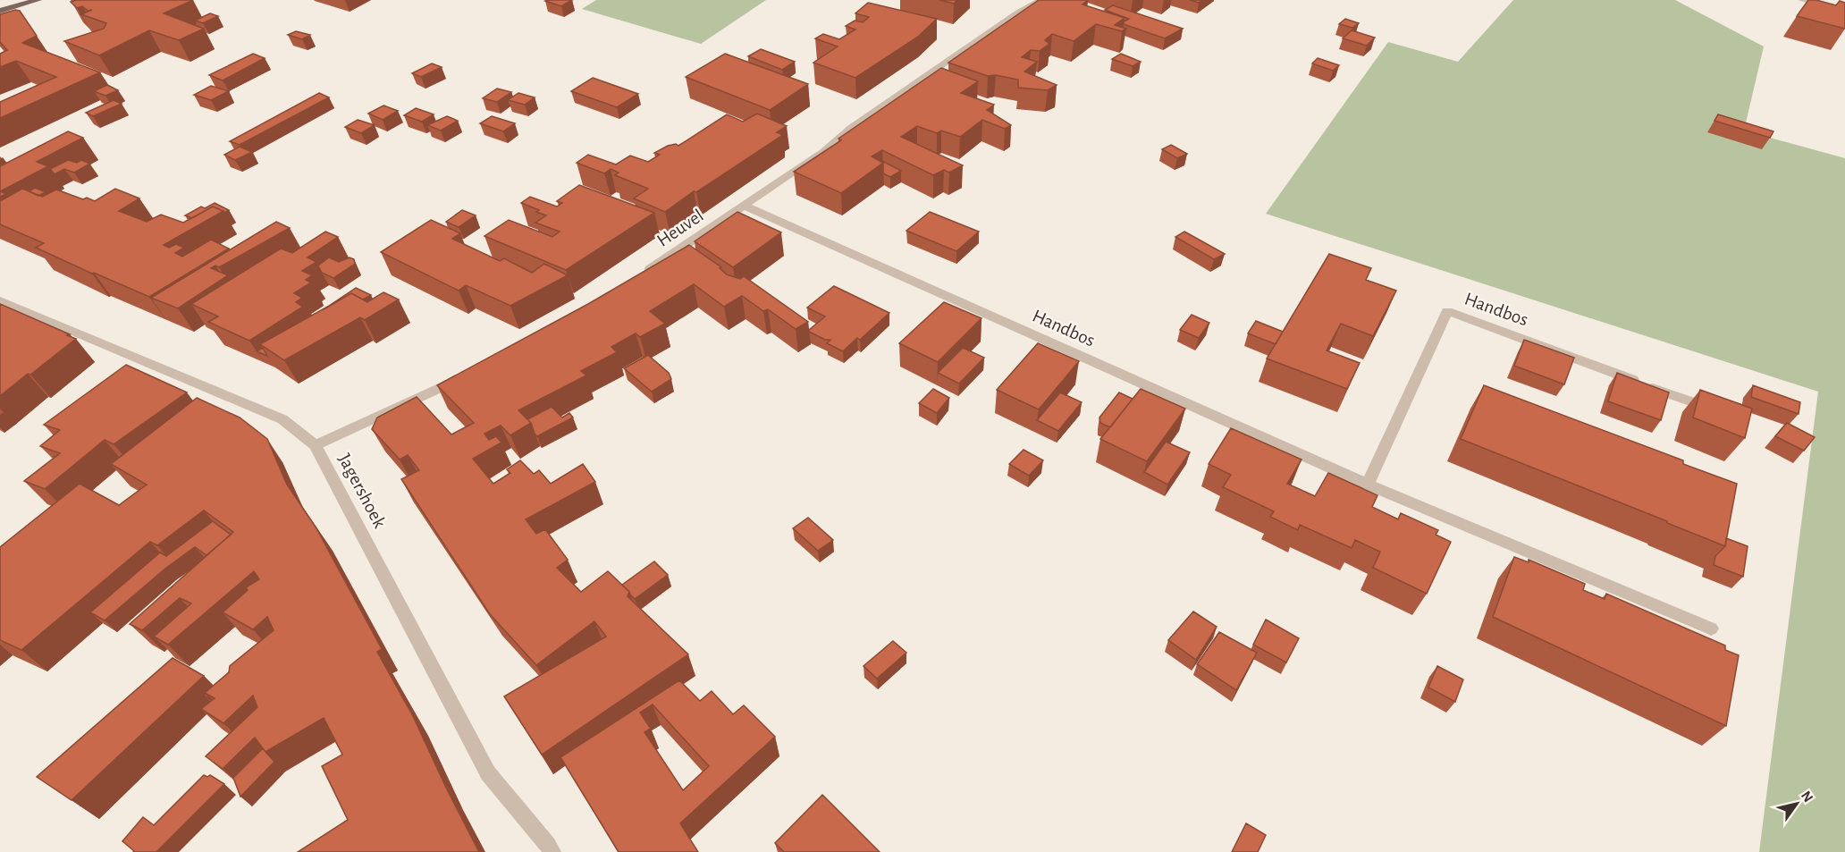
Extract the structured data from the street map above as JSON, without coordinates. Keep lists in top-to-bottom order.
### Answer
{
  "streets": {
    "street": ["Heuvel", "Handbos", "Jagershoek"]
  },
  "crossings": [
    ["Heuvel", "Handbos"]
  ],
  "north": "top right"
}
